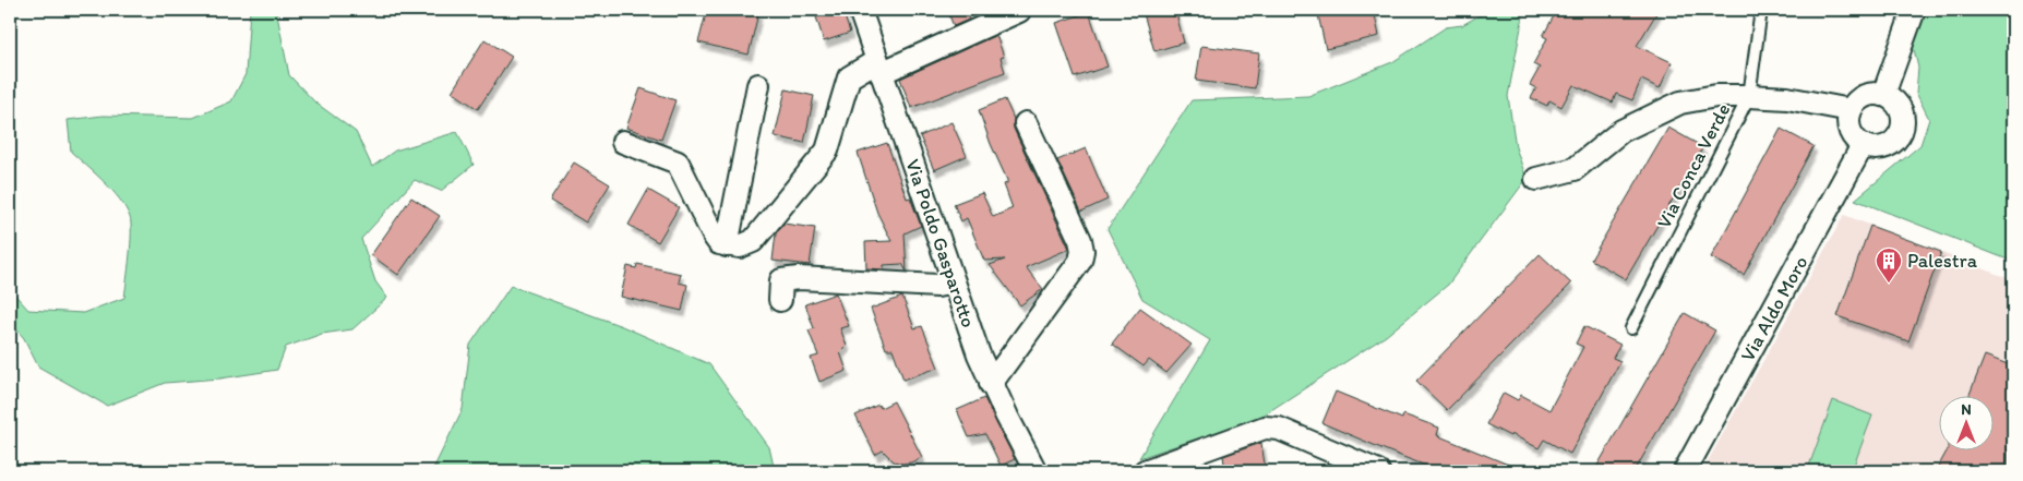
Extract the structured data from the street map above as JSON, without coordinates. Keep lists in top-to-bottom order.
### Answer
{
  "streets": {
    "street": ["Via Poldo Gasparotto", "Via Aldo Moro"],
    "lane": ["Via Conca Verde"]
  },
  "places": {
    "building": ["Palestra"]
  },
  "north": "top"
}
